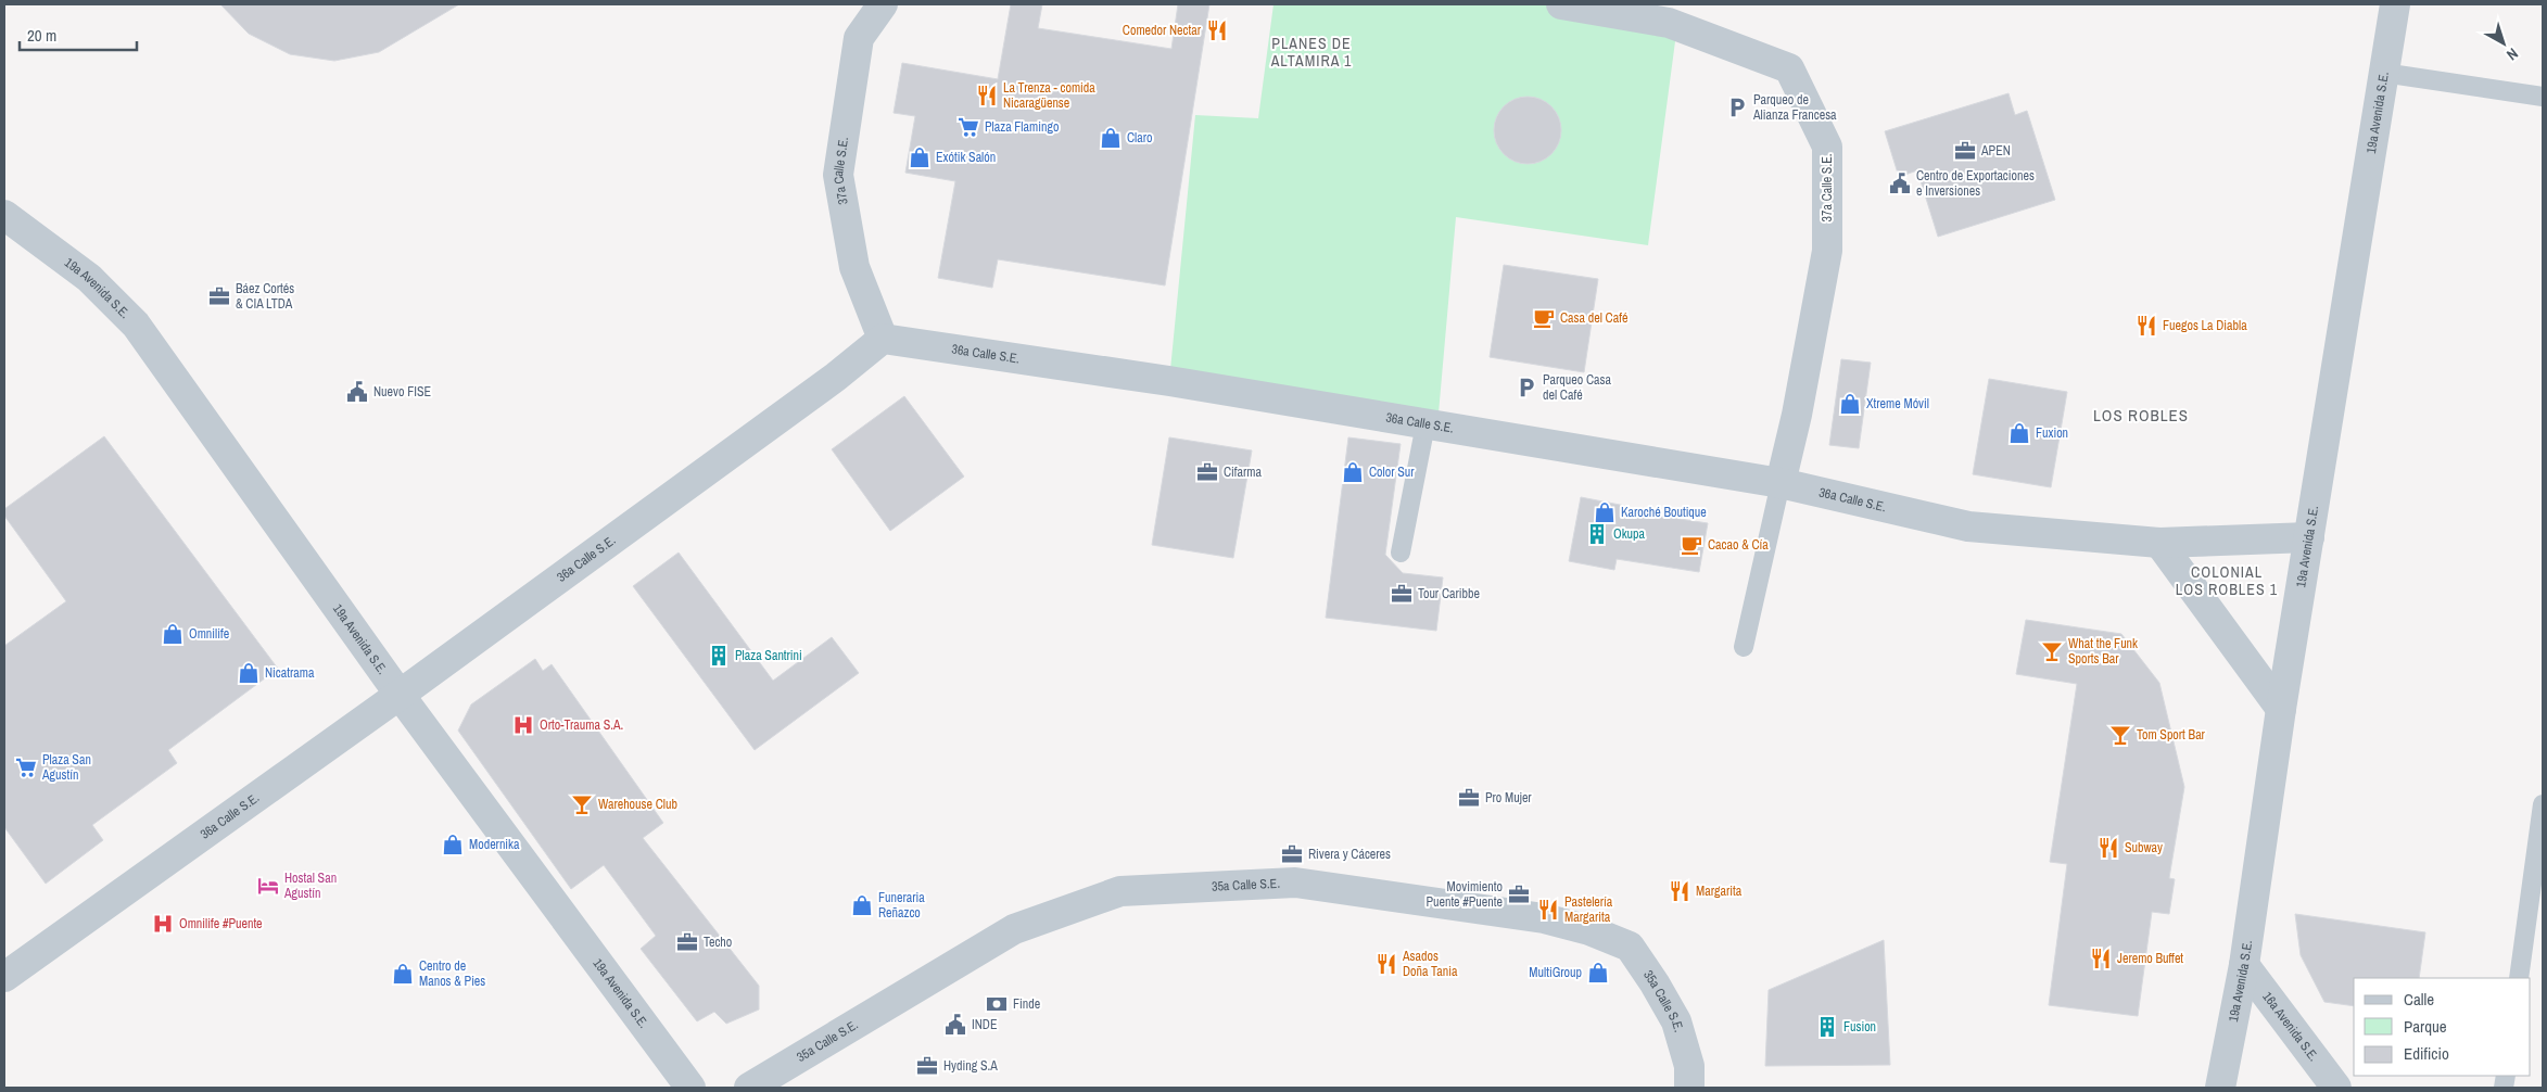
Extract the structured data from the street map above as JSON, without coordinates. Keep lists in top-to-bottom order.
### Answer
{
  "streets": {
    "street": [
      "19a Avenida S.E.",
      "37a Calle S.E.",
      "36a Calle S.E.",
      "35a Calle S.E.",
      "16a Avenida S.E."
    ]
  },
  "crossings": [
    ["19a Avenida S.E.", "36a Calle S.E."],
    ["19a Avenida S.E.", "16a Avenida S.E."],
    ["37a Calle S.E.", "36a Calle S.E."]
  ],
  "districts": ["PLANES DE ALTAMIRA 1", "LOS ROBLES", "COLONIAL LOS ROBLES 1"],
  "places": {
    "restaurant": [
      "Comedor Nectar",
      "La Trenza - comida Nicaragüense",
      "Fuegos La Diabla",
      "Subway",
      "Margarita",
      "Pastelería Margarita",
      "Jeremo Buffet",
      "Asados Doña Tania"
    ],
    "parking": ["Parqueo de Alianza Francesa", "Parqueo Casa del Café"],
    "supermarket": ["Plaza Flamingo", "Plaza San Agustín"],
    "shop": [
      "Claro",
      "Exótik Salón",
      "Xtreme Móvil",
      "Fuxion",
      "Color Sur",
      "Karoché Boutique",
      "Omnilife",
      "Nicatrama",
      "Modernika",
      "Funeraria Reñazco",
      "MultiGroup",
      "Centro de Manos & Pies"
    ],
    "office": [
      "APEN",
      "Báez Cortés & CIA LTDA",
      "Cifarma",
      "Tour Caribbe",
      "Pro Mujer",
      "Rivera y Cáceres",
      "Movimiento Puente #Puente",
      "Techo",
      "Hyding S.A"
    ],
    "public building": ["Centro de Exportaciones e Inversiones", "Nuevo FISE", "INDE"],
    "cafe": ["Casa del Café", "Cacao & Cía"],
    "building": ["Okupa", "Plaza Santrini", "Fusion"],
    "bar": ["What the Funk Sports Bar", "Tom Sport Bar", "Warehouse Club"],
    "hospital": ["Orto-Trauma S.A.", "Omnilife #Puente"],
    "hotel": ["Hostal San Agustín"],
    "bank": ["Finde"]
  },
  "legend": ["Calle", "Parque", "Edificio"],
  "scale_bar": "20 m",
  "north": "bottom right"
}
